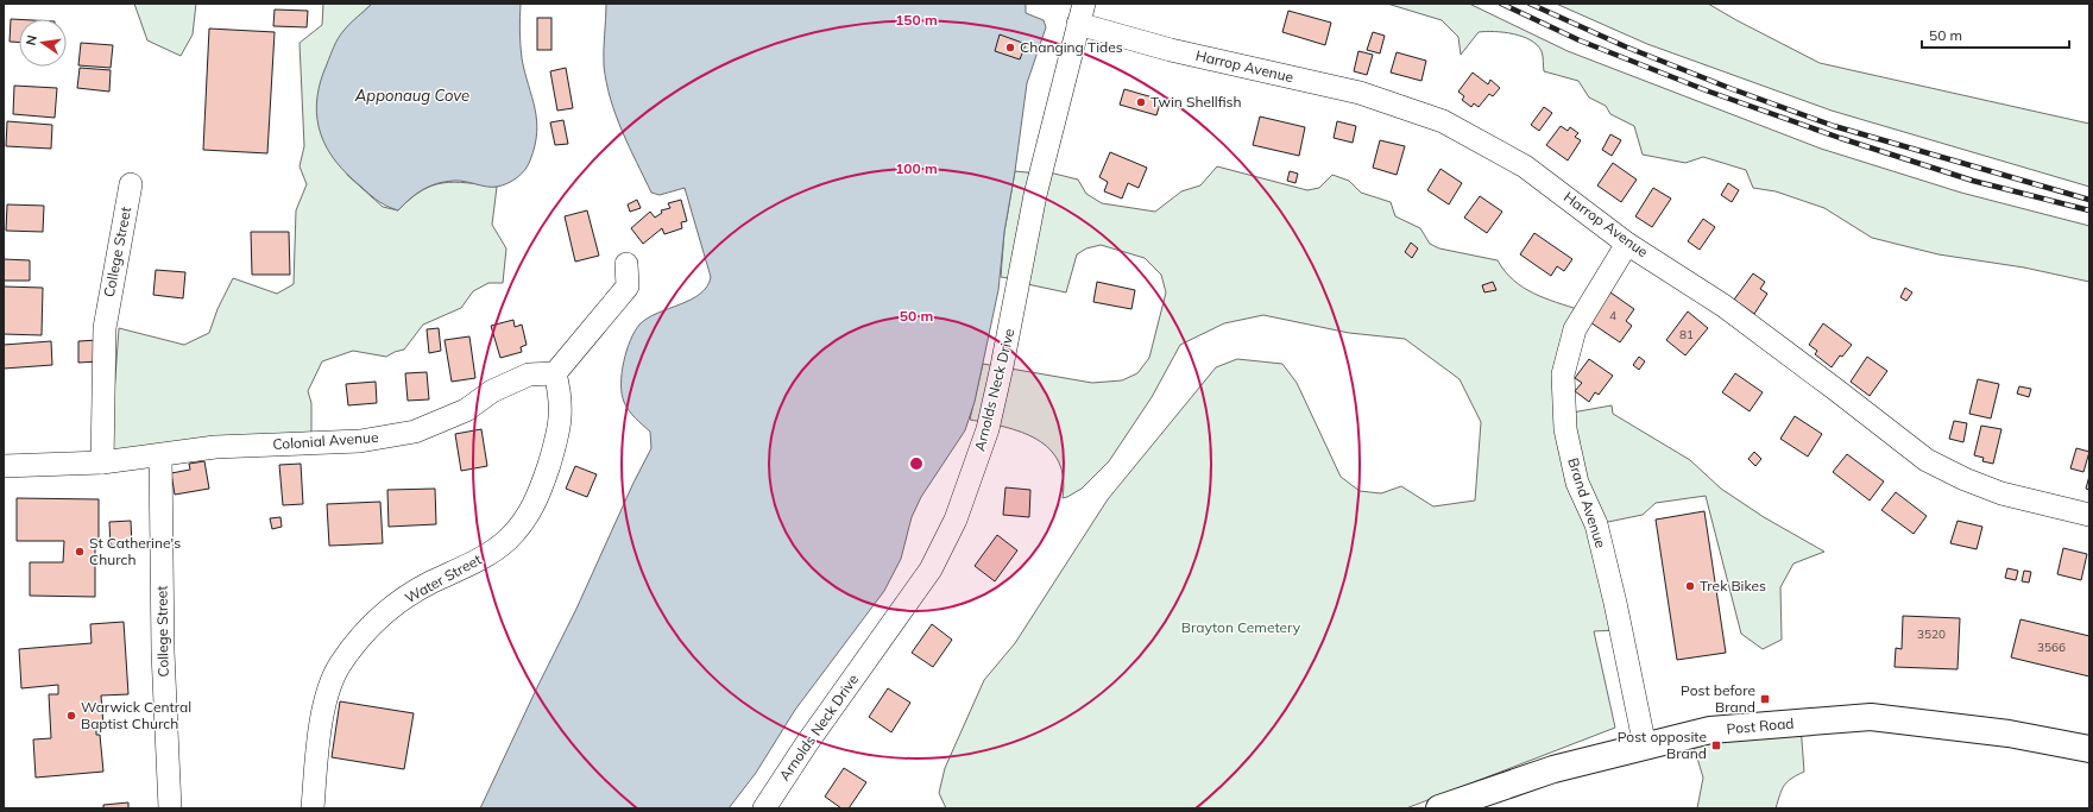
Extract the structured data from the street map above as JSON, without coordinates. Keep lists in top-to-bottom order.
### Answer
{
  "streets": {
    "main road": ["Post Road"],
    "street": [
      "Harrop Avenue",
      "College Street",
      "Arnolds Neck Drive",
      "Colonial Avenue",
      "Brand Avenue",
      "Water Street"
    ]
  },
  "crossings": [
    ["Harrop Avenue", "Arnolds Neck Drive"],
    ["Harrop Avenue", "Brand Avenue"],
    ["College Street", "Colonial Avenue"],
    ["Colonial Avenue", "Water Street"],
    ["Brand Avenue", "Post Road"]
  ],
  "water": ["Apponaug Cove"],
  "parks": ["Brayton Cemetery"],
  "places": {
    "other": [
      "Changing Tides",
      "Twin Shellfish",
      "St Catherine's Church",
      "Trek Bikes",
      "Warwick Central Baptist Church"
    ],
    "transit": ["Post before Brand", "Post opposite Brand"]
  },
  "house_numbers": [
    "4",
    "81",
    "3520",
    "3566"
  ],
  "scale_bar": "50 m",
  "north": "left",
  "rings": ["150 m", "100 m", "50 m"]
}
